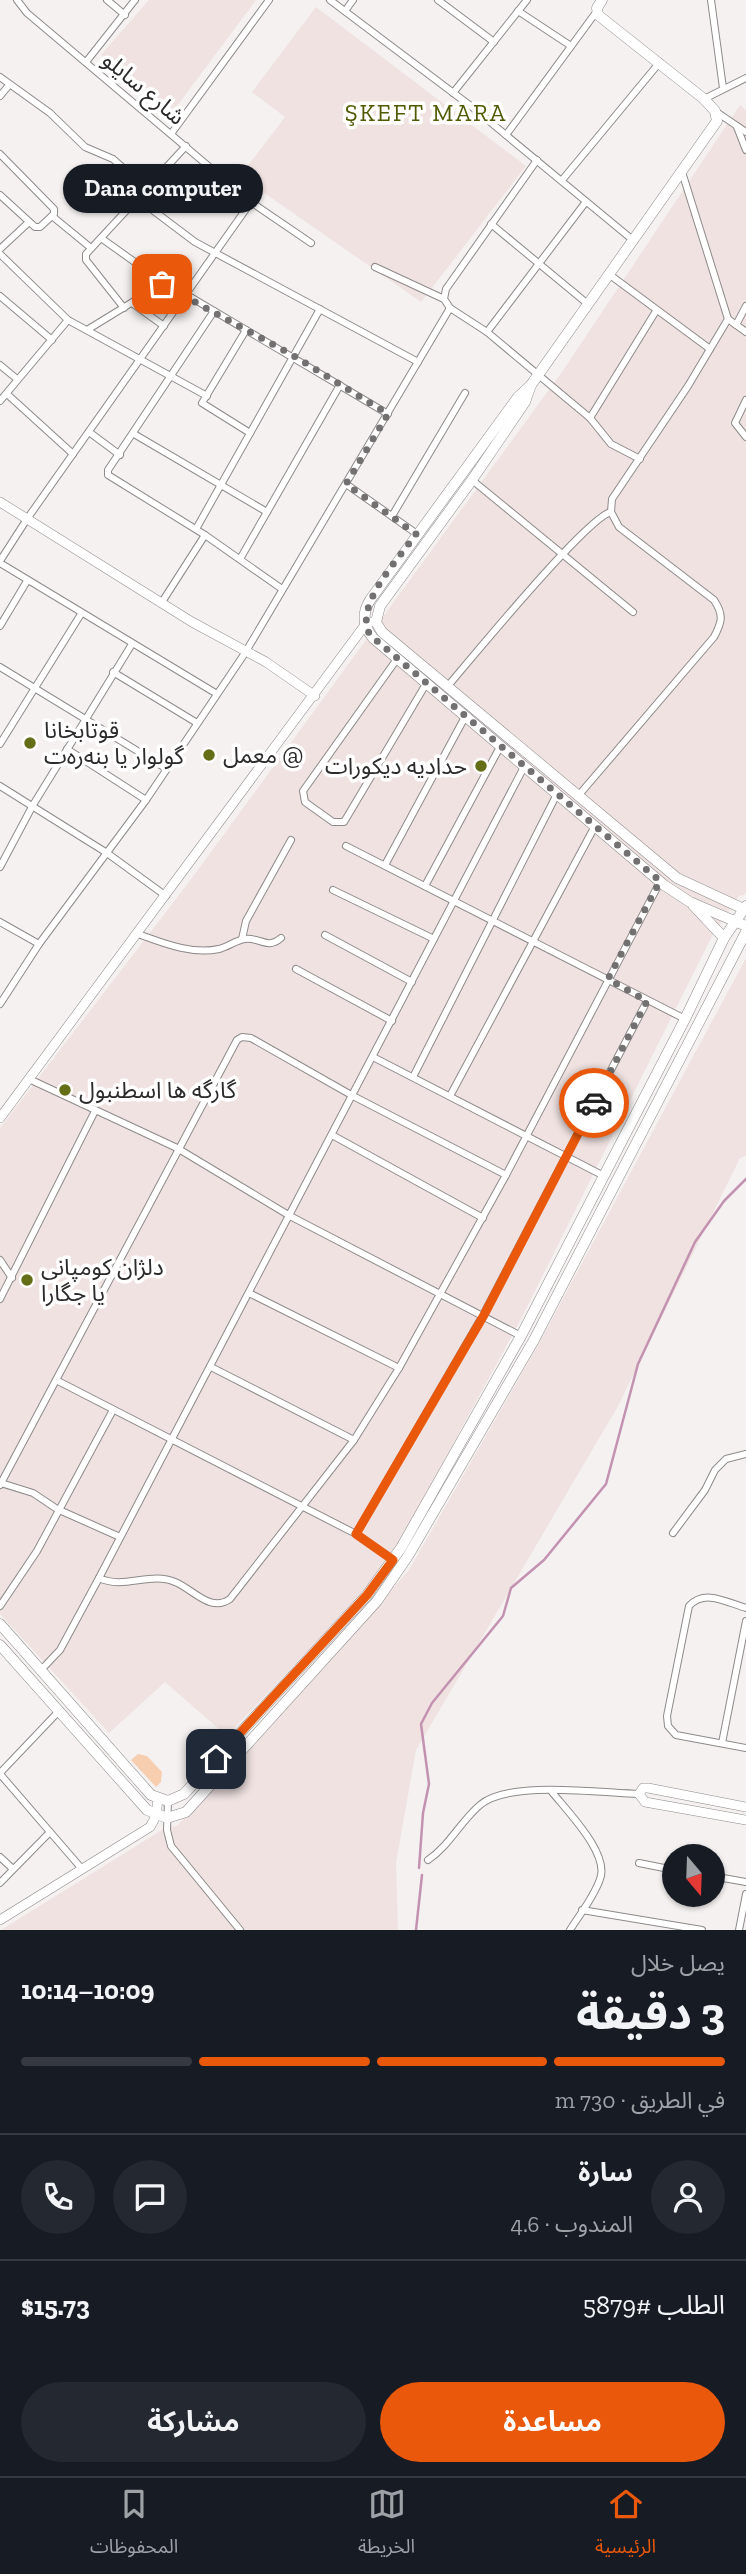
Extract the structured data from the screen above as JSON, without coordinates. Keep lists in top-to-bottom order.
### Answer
{
  "streets": {
    "street": ["شارع سايلو"]
  },
  "districts": ["ŞKEFT MARA"],
  "places": [
    "Dana computer",
    "قوتابخانا گولوار یا بنەرەت",
    "معمل @",
    "حداديه ديكورات",
    "گارگه ها اسطنبول",
    "دلژان کومپانی یا جگارا"
  ],
  "north": "bottom",
  "page": {
    "bubble": "Dana computer",
    "heading": ["3 دقيقة", "يصل خلال", "10:09–10:14"],
    "panel": [
      "سارة",
      "المندوب · 4.6",
      "الطلب #5879",
      "$15.73"
    ],
    "bar": "في الطريق · 730 m",
    "buttons": ["مساعدة", "مشاركة"],
    "tabs": ["الرئيسية", "الخريطة", "المحفوظات"]
  }
}
